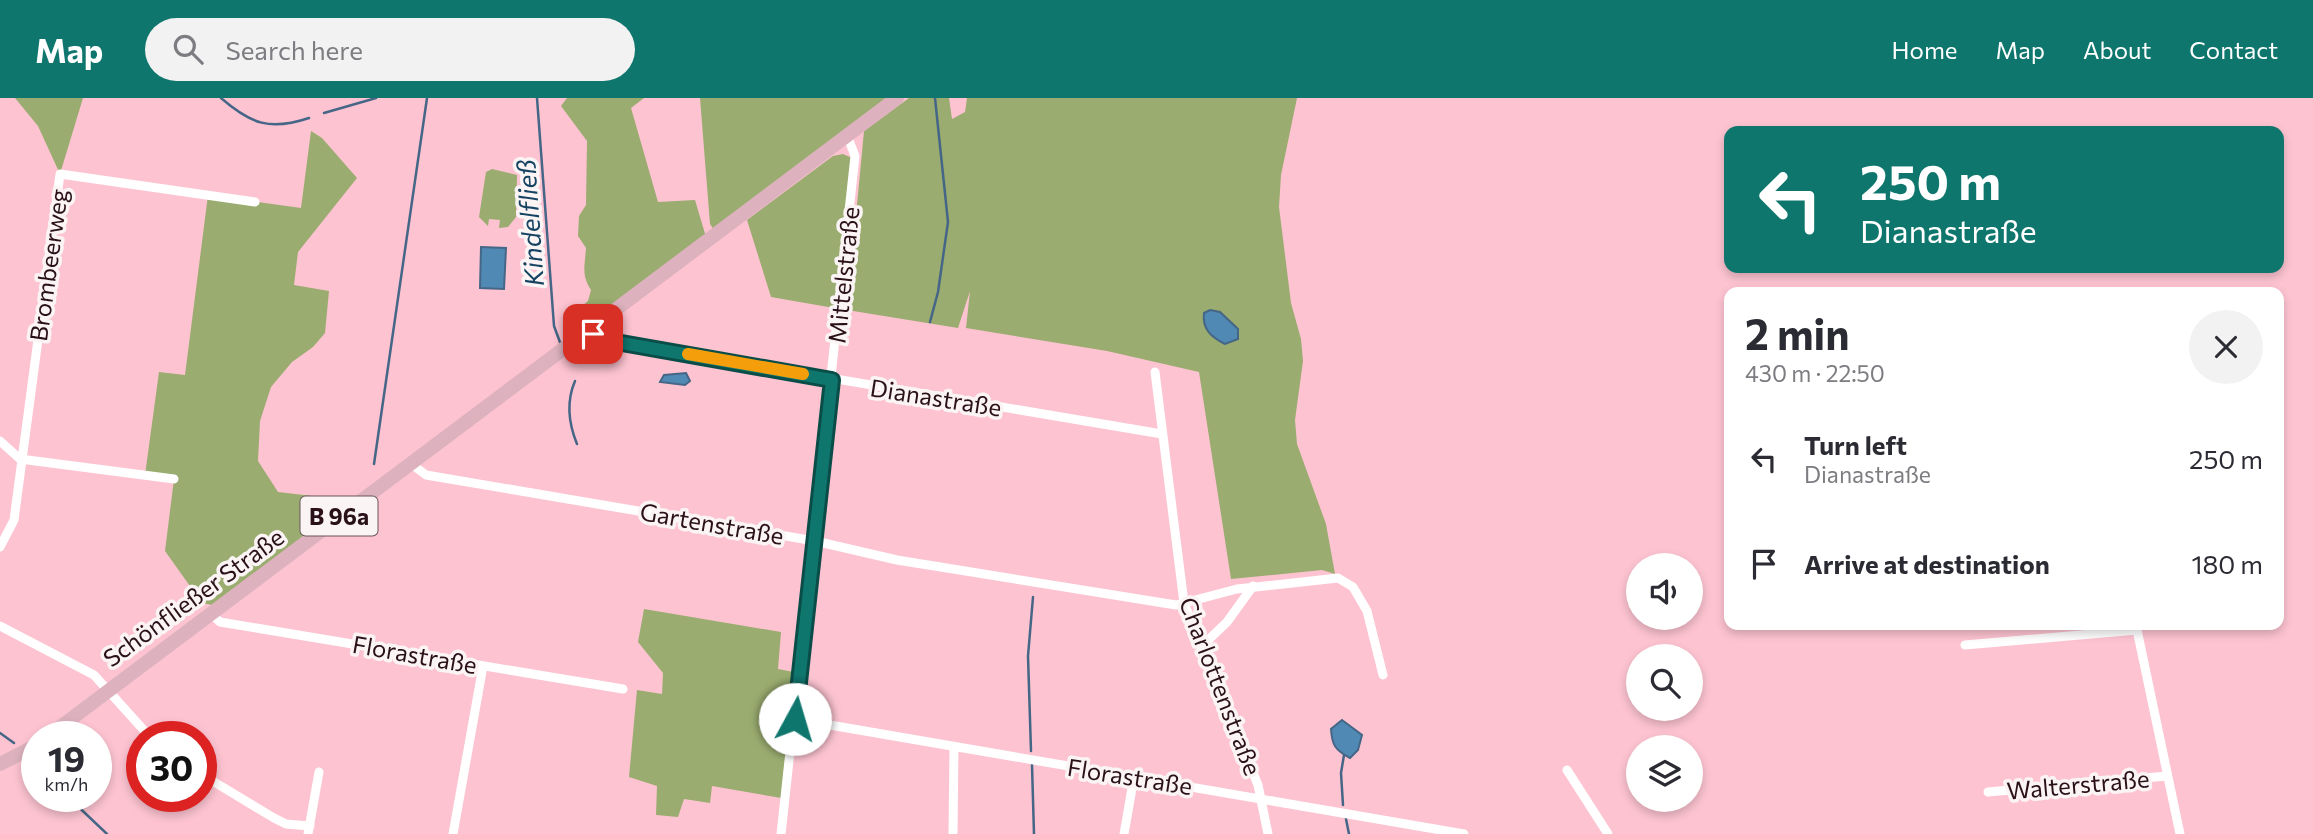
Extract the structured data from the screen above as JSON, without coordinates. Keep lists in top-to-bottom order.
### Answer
{
  "streets": {
    "main road": ["B 96a", "Schönfließer Straße"],
    "street": [
      "Brombeerweg",
      "Mittelstraße",
      "Dianastraße",
      "Gartenstraße",
      "Florastraße",
      "Charlottenstraße",
      "Walterstraße"
    ]
  },
  "crossings": [
    ["Mittelstraße", "Dianastraße"],
    ["Mittelstraße", "B 96a"],
    ["Mittelstraße", "Gartenstraße"],
    ["Mittelstraße", "Florastraße"],
    ["Dianastraße", "B 96a"],
    ["Dianastraße", "Schönfließer Straße"],
    ["Dianastraße", "Charlottenstraße"],
    ["B 96a", "Schönfließer Straße"],
    ["Gartenstraße", "Schönfließer Straße"],
    ["Gartenstraße", "Charlottenstraße"],
    ["Schönfließer Straße", "Florastraße"],
    ["Florastraße", "Charlottenstraße"]
  ],
  "water": ["Kindelfließ"],
  "page": {
    "header": "Map",
    "search": "Search here",
    "nav": [
      "Home",
      "Map",
      "About",
      "Contact"
    ],
    "turn": ["250 m", "Dianastraße"],
    "heading": ["2 min", "430 m · 22:50"],
    "list": [
      {
        "name": "Turn left",
        "note": "Dianastraße",
        "value": "250 m"
      },
      {
        "name": "Arrive at destination",
        "value": "180 m"
      }
    ],
    "speed": "19 km/h",
    "limit": "30"
  }
}
